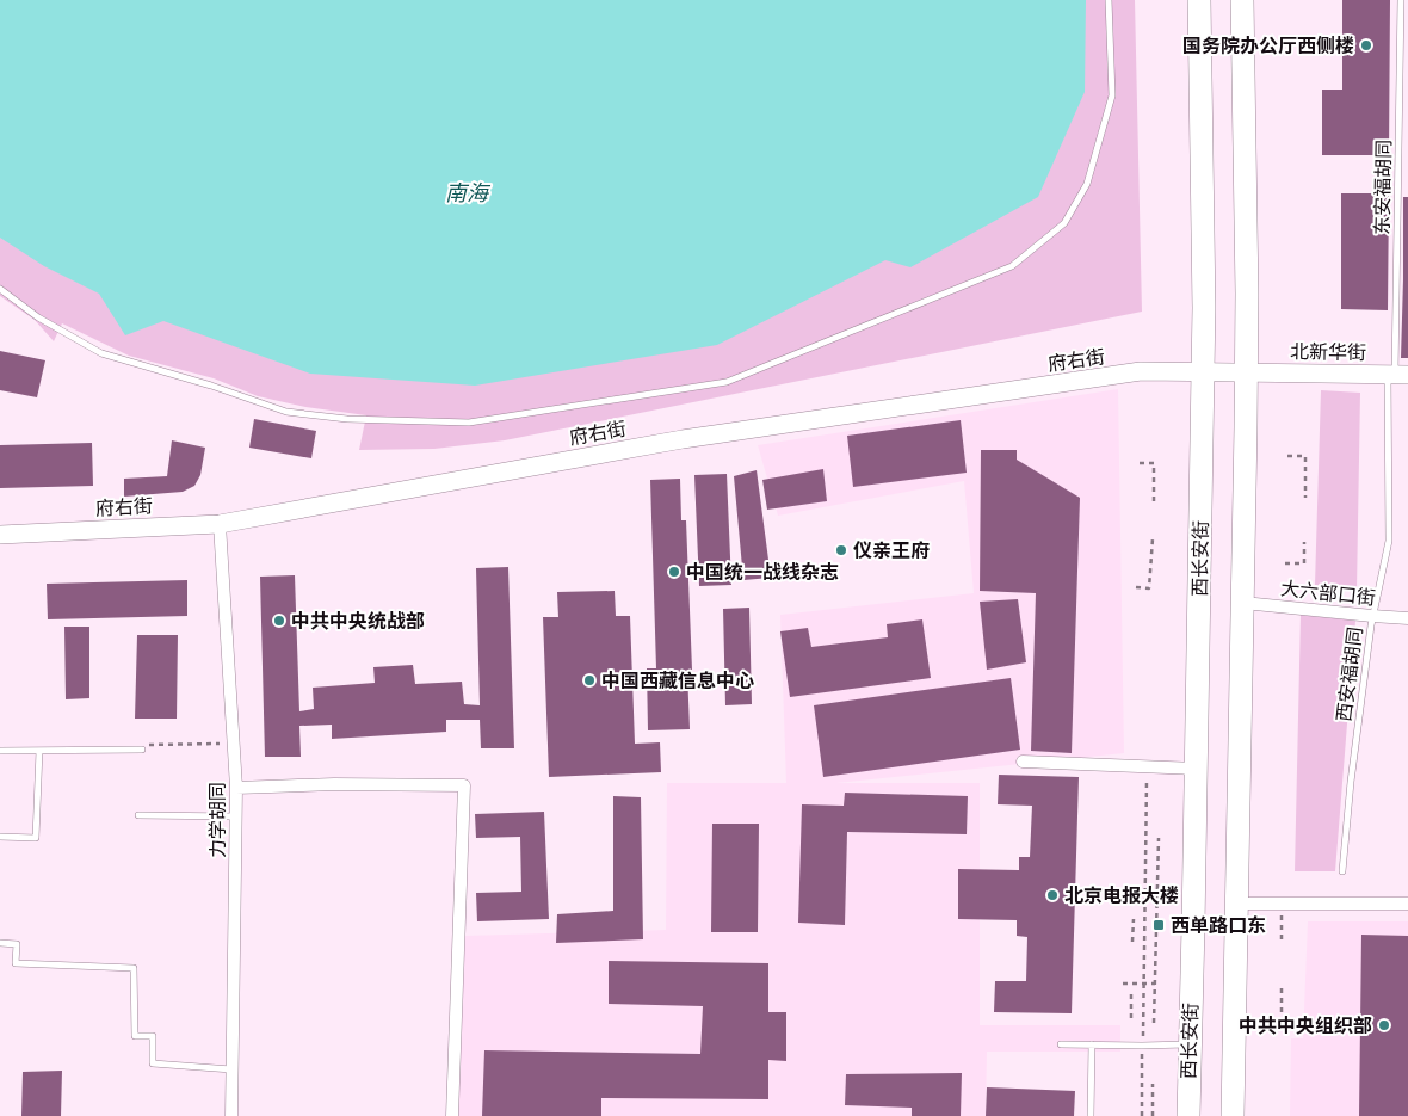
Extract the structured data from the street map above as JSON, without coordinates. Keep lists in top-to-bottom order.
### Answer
{
  "streets": {
    "highway": ["西长安街"],
    "main road": ["北新华街", "府右街"],
    "street": ["大六部口街", "力学胡同"],
    "lane": ["东安福胡同", "西安福胡同"]
  },
  "crossings": [
    ["东安福胡同", "北新华街"],
    ["东安福胡同", "西安福胡同"],
    ["北新华街", "府右街"],
    ["北新华街", "西安福胡同"],
    ["府右街", "西长安街"],
    ["府右街", "力学胡同"],
    ["大六部口街", "西安福胡同"]
  ],
  "water": ["南海"],
  "places": {
    "other": [
      "国务院办公厅西侧楼",
      "仪亲王府",
      "中国统一战线杂志",
      "中共中央统战部",
      "中国西藏信息中心",
      "北京电报大楼",
      "中共中央组织部"
    ],
    "transit": ["西单路口东"]
  }
}
